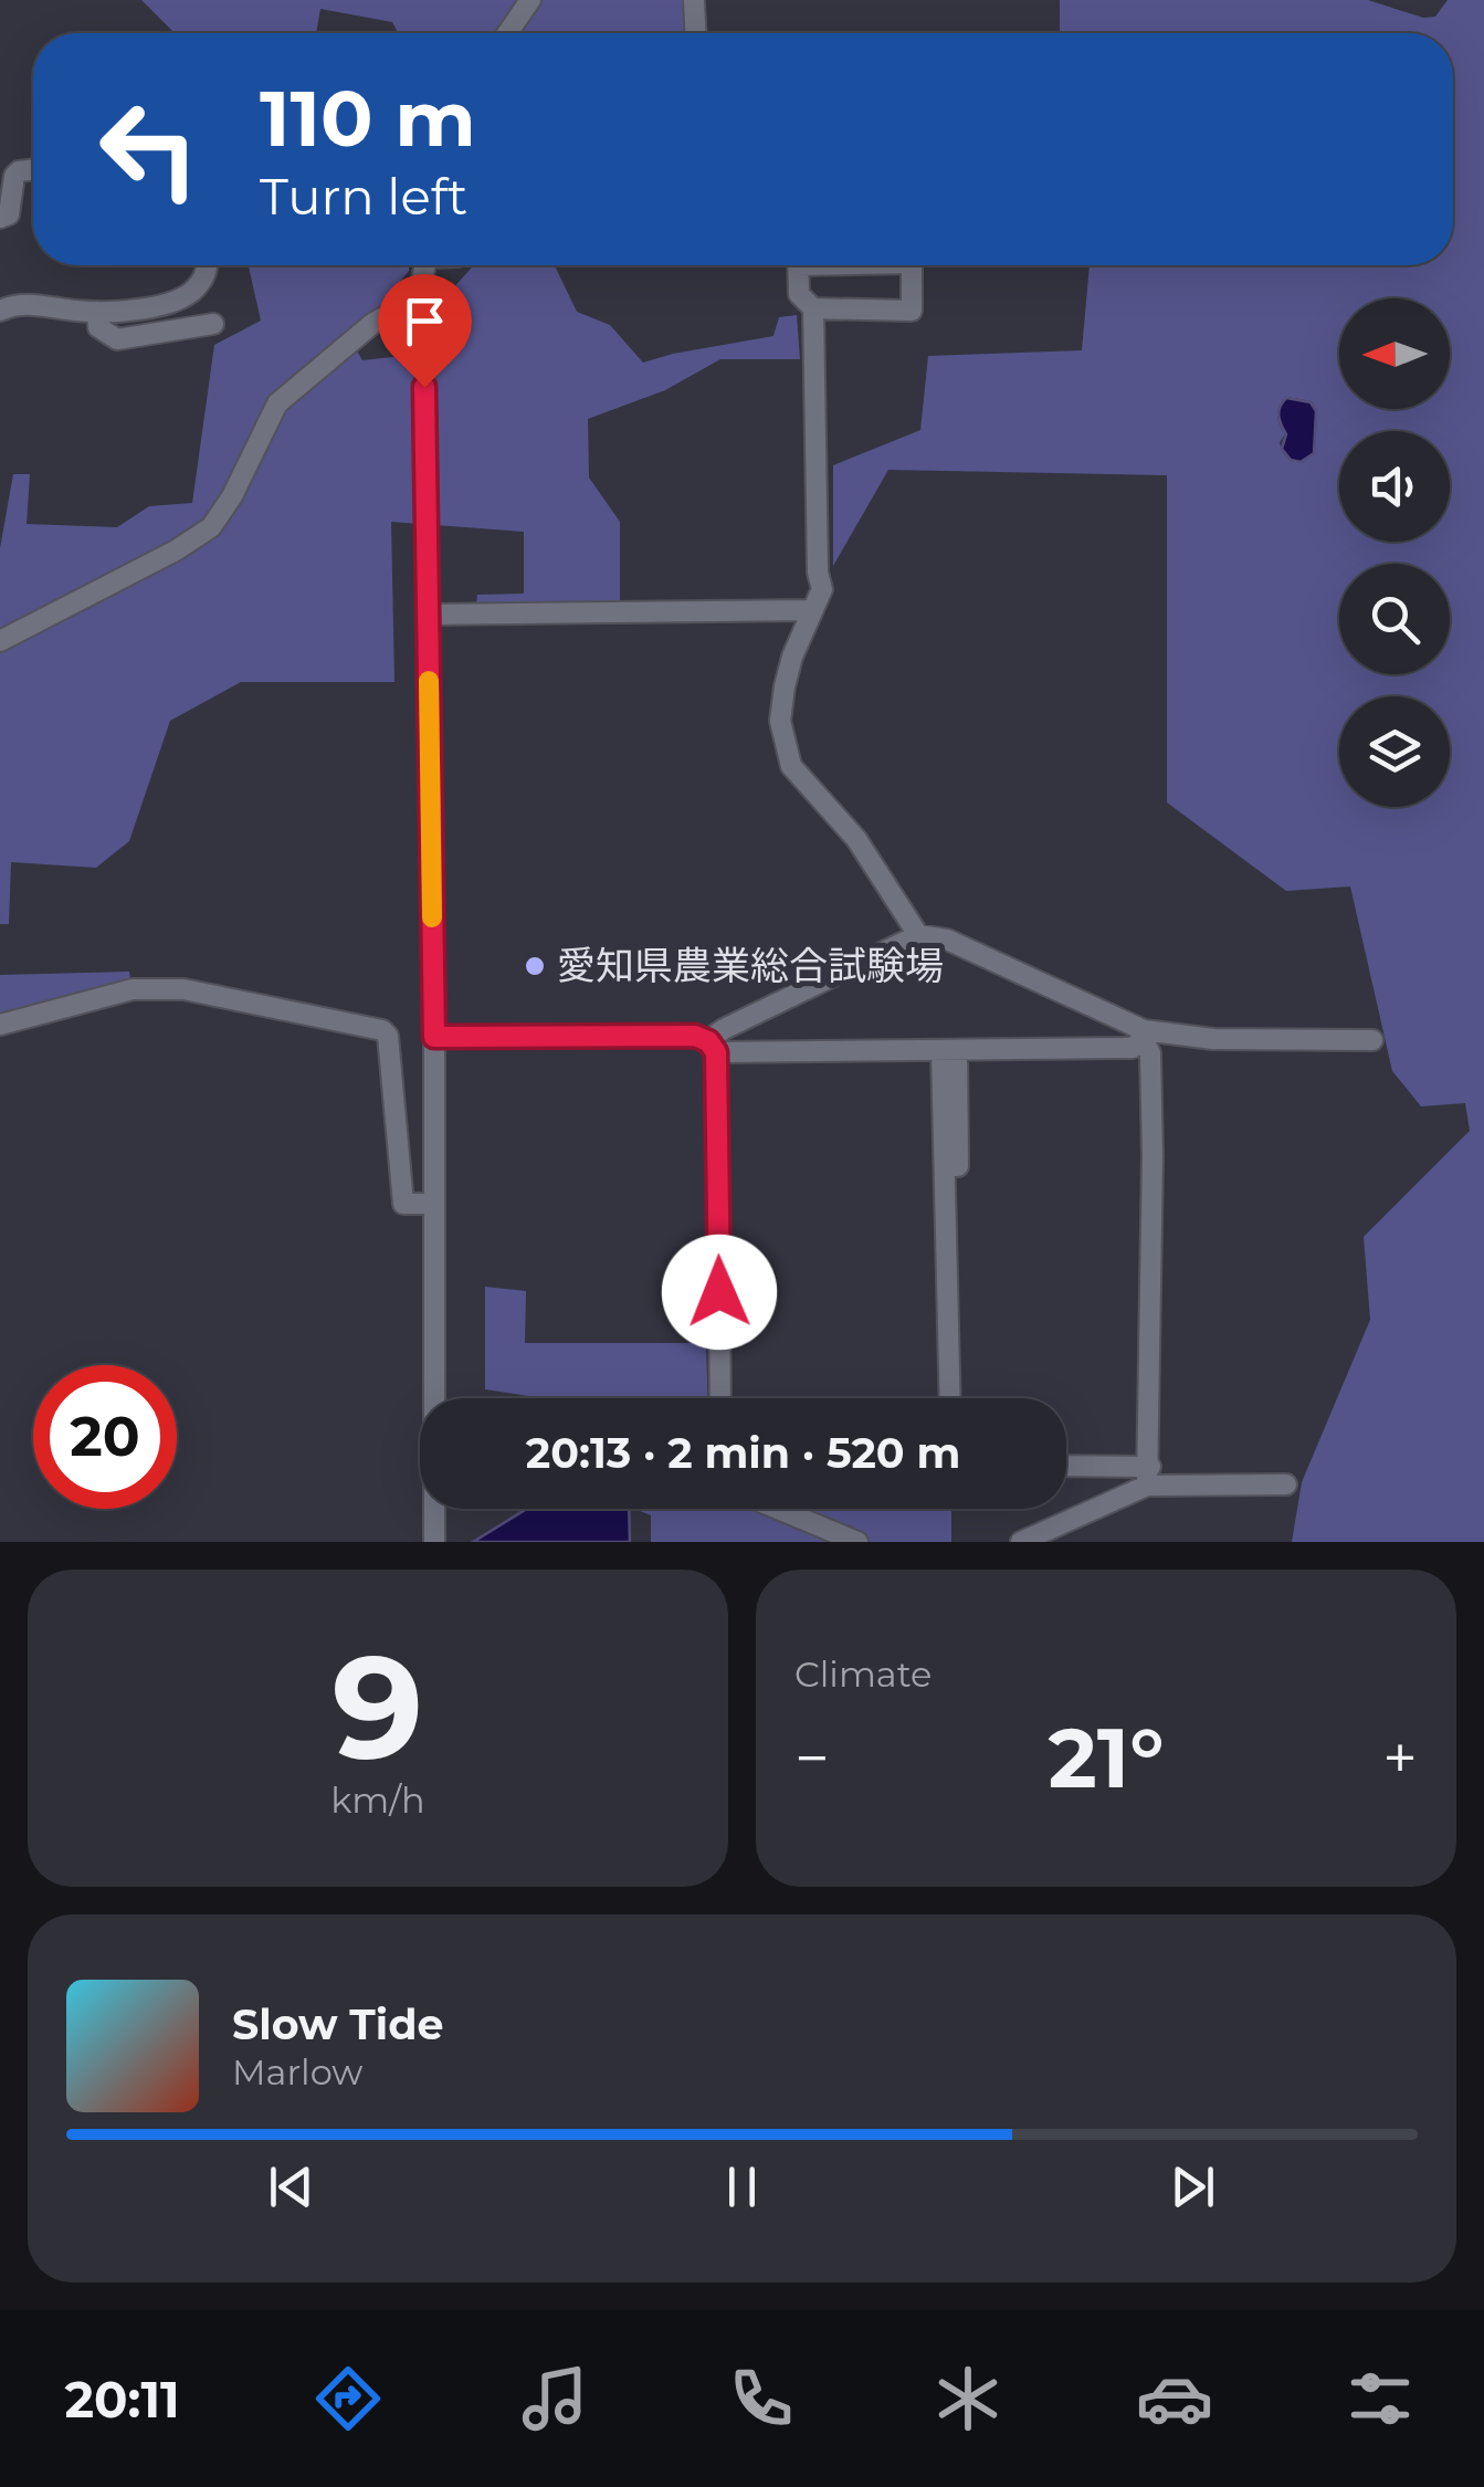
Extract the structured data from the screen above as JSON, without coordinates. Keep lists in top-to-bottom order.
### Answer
{
  "places": ["愛知県農業総合試験場"],
  "north": "left",
  "page": {
    "turn": ["110 m", "Turn left"],
    "limit": "20",
    "trip": "20:13 · 2 min · 520 m",
    "tile": [
      ["9", "km/h"],
      "Climate"
    ],
    "heat": ["−", "21°", "+"],
    "song": ["Slow Tide", "Marlow"],
    "tabs": "20:11"
  }
}
